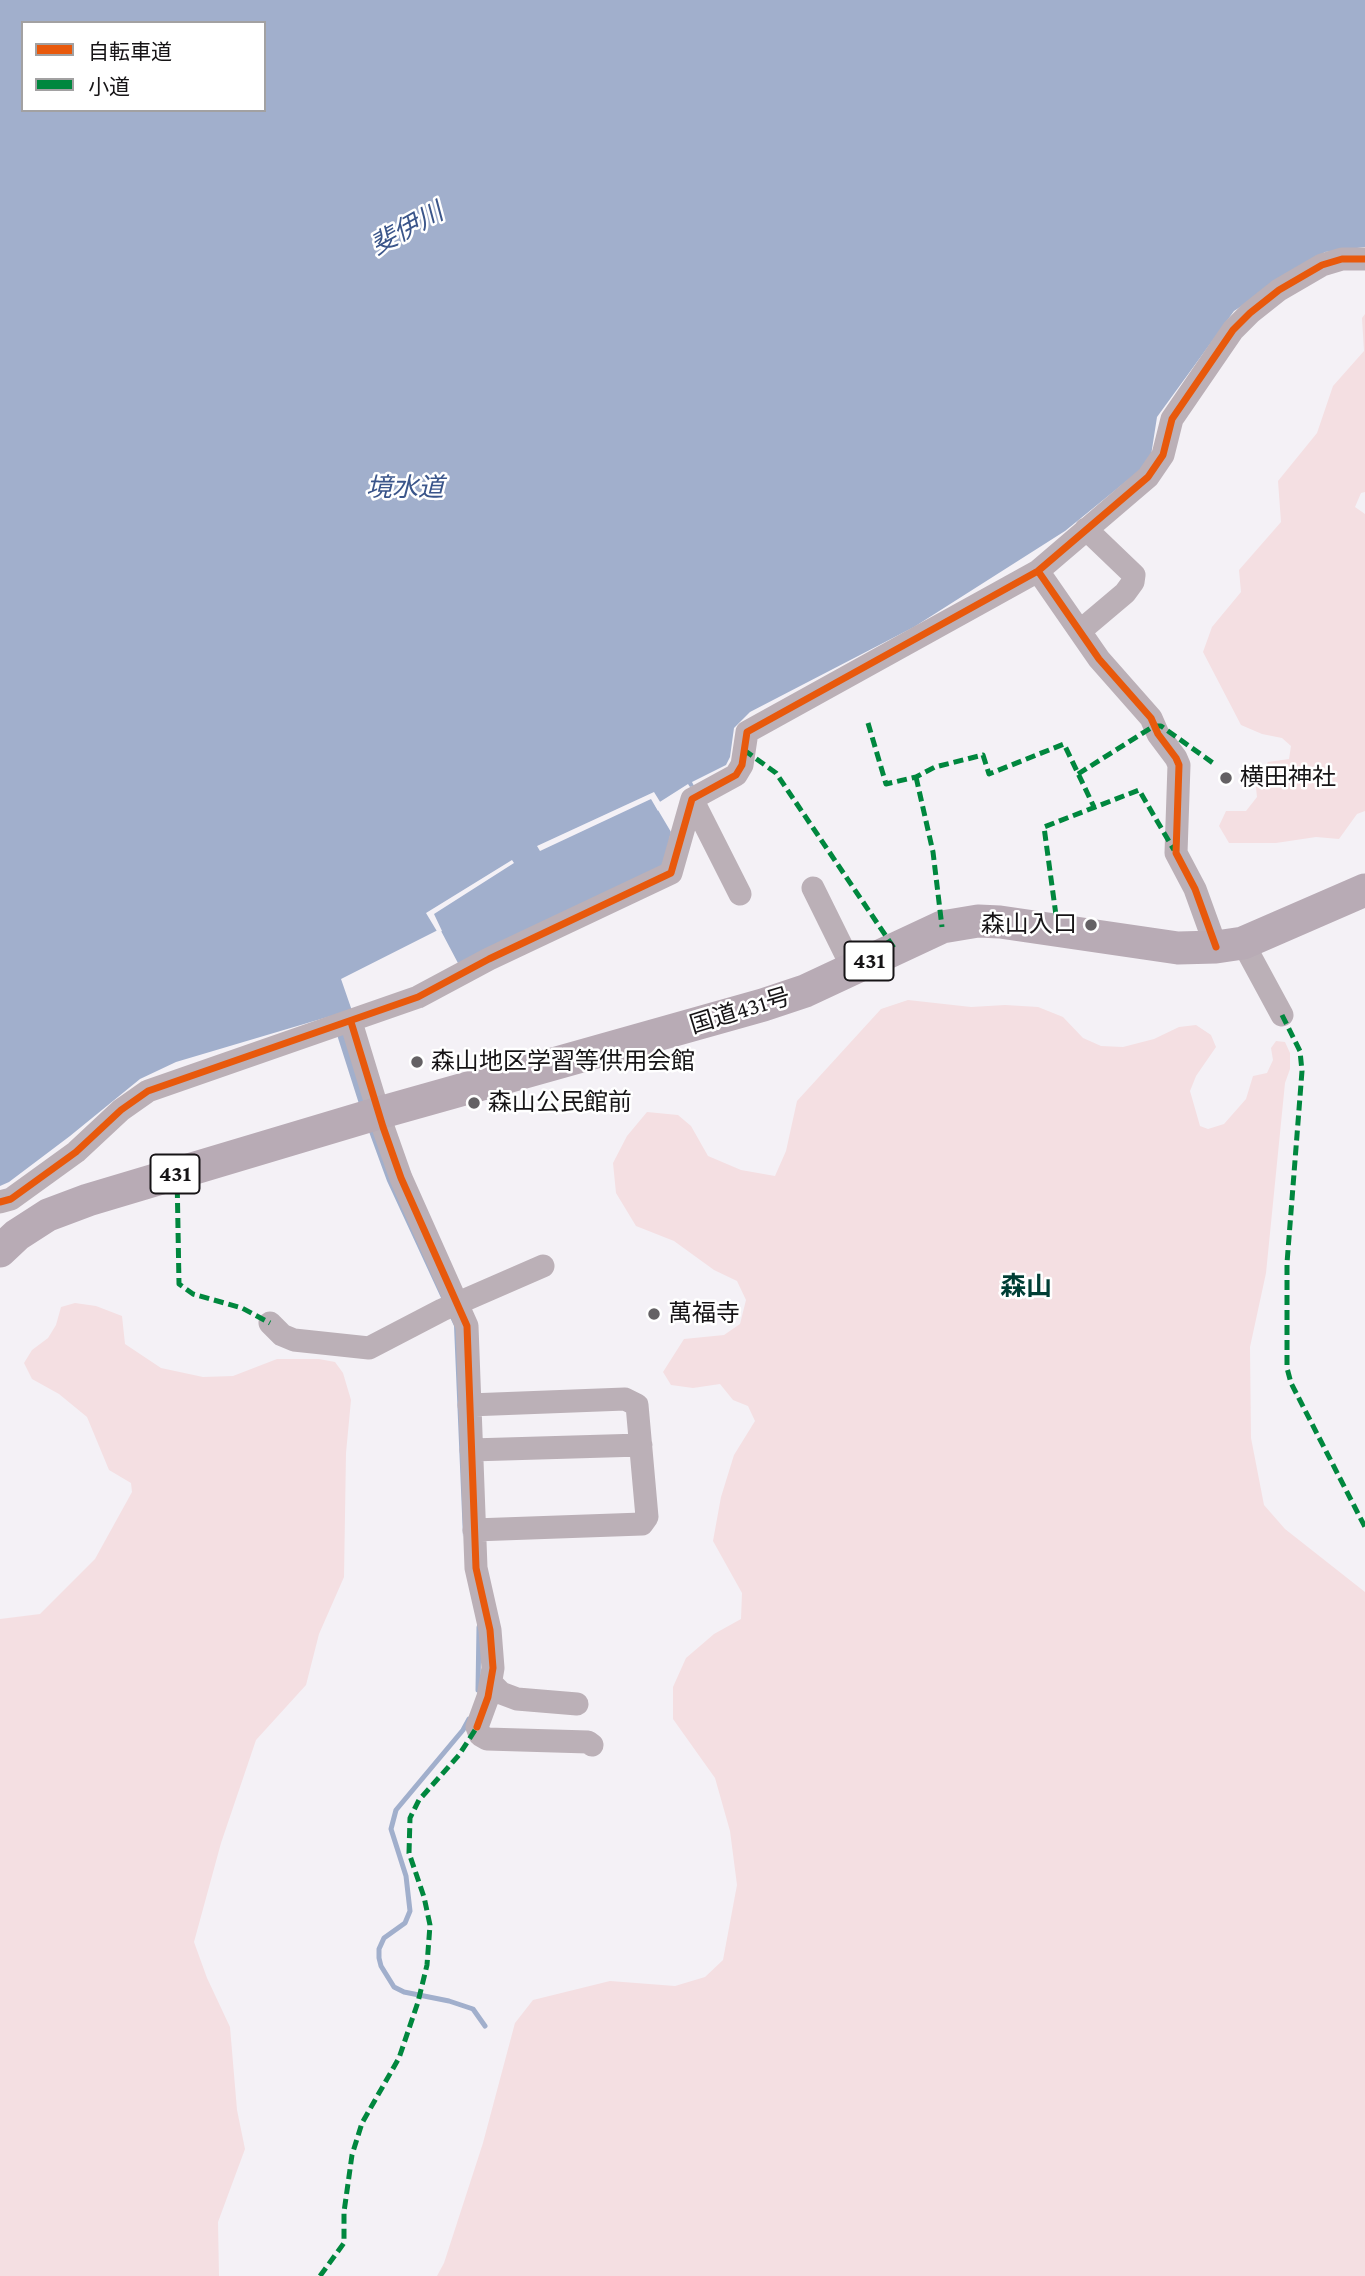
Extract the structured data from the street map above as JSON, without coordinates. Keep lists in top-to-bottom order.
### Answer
{
  "streets": {
    "highway": ["431", "国道431号"]
  },
  "districts": ["森山"],
  "water": ["斐伊川", "境水道"],
  "places": [
    "横田神社",
    "森山入口",
    "森山地区学習等供用会館",
    "森山公民館前",
    "萬福寺"
  ],
  "legend": ["自転車道", "小道"]
}
